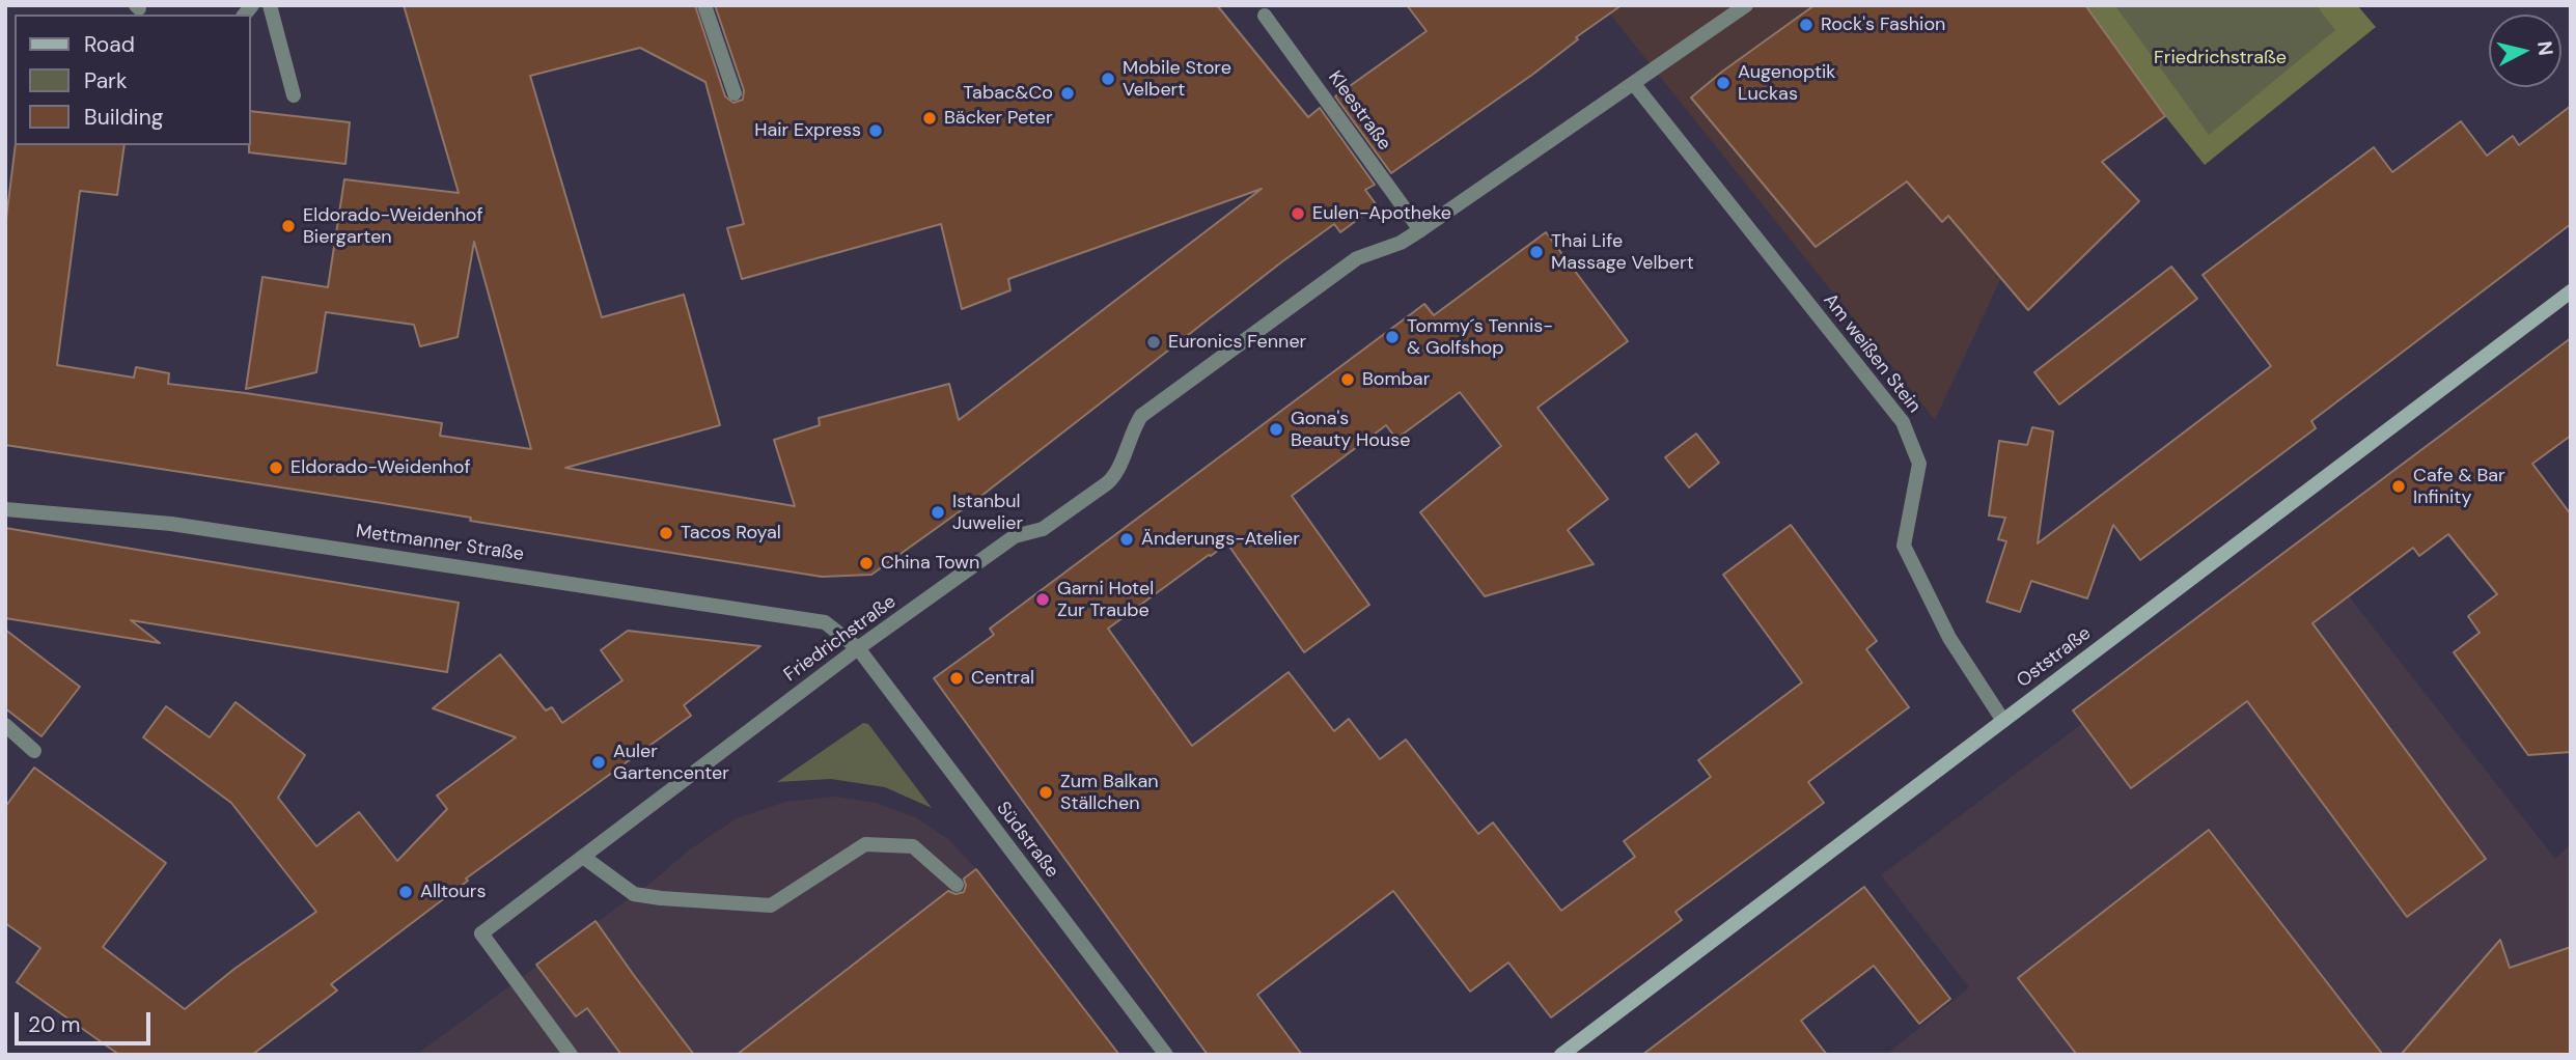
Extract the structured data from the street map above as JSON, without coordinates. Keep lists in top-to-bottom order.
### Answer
{
  "streets": {
    "main road": ["Oststraße"],
    "street": [
      "Kleestraße",
      "Am weißen Stein",
      "Mettmanner Straße",
      "Friedrichstraße",
      "Südstraße"
    ]
  },
  "crossings": [
    ["Kleestraße", "Friedrichstraße"],
    ["Am weißen Stein", "Friedrichstraße"],
    ["Am weißen Stein", "Oststraße"],
    ["Mettmanner Straße", "Friedrichstraße"],
    ["Mettmanner Straße", "Südstraße"],
    ["Friedrichstraße", "Südstraße"]
  ],
  "parks": ["Friedrichstraße"],
  "places": [
    "Rock's Fashion",
    "Mobile Store Velbert",
    "Augenoptik Luckas",
    "Tabac&Co",
    "Bäcker Peter",
    "Hair Express",
    "Eulen-Apotheke",
    "Eldorado-Weidenhof Biergarten",
    "Thai Life Massage Velbert",
    "Tommy´s Tennis- & Golfshop",
    "Euronics Fenner",
    "Bombar",
    "Gona's Beauty House",
    "Eldorado-Weidenhof",
    "Cafe & Bar Infinity",
    "Istanbul Juwelier",
    "Tacos Royal",
    "Änderungs-Atelier",
    "China Town",
    "Garni Hotel Zur Traube",
    "Central",
    "Auler Gartencenter",
    "Zum Balkan Ställchen",
    "Alltours"
  ],
  "legend": ["Road", "Park", "Building"],
  "scale_bar": "20 m",
  "north": "right"
}
